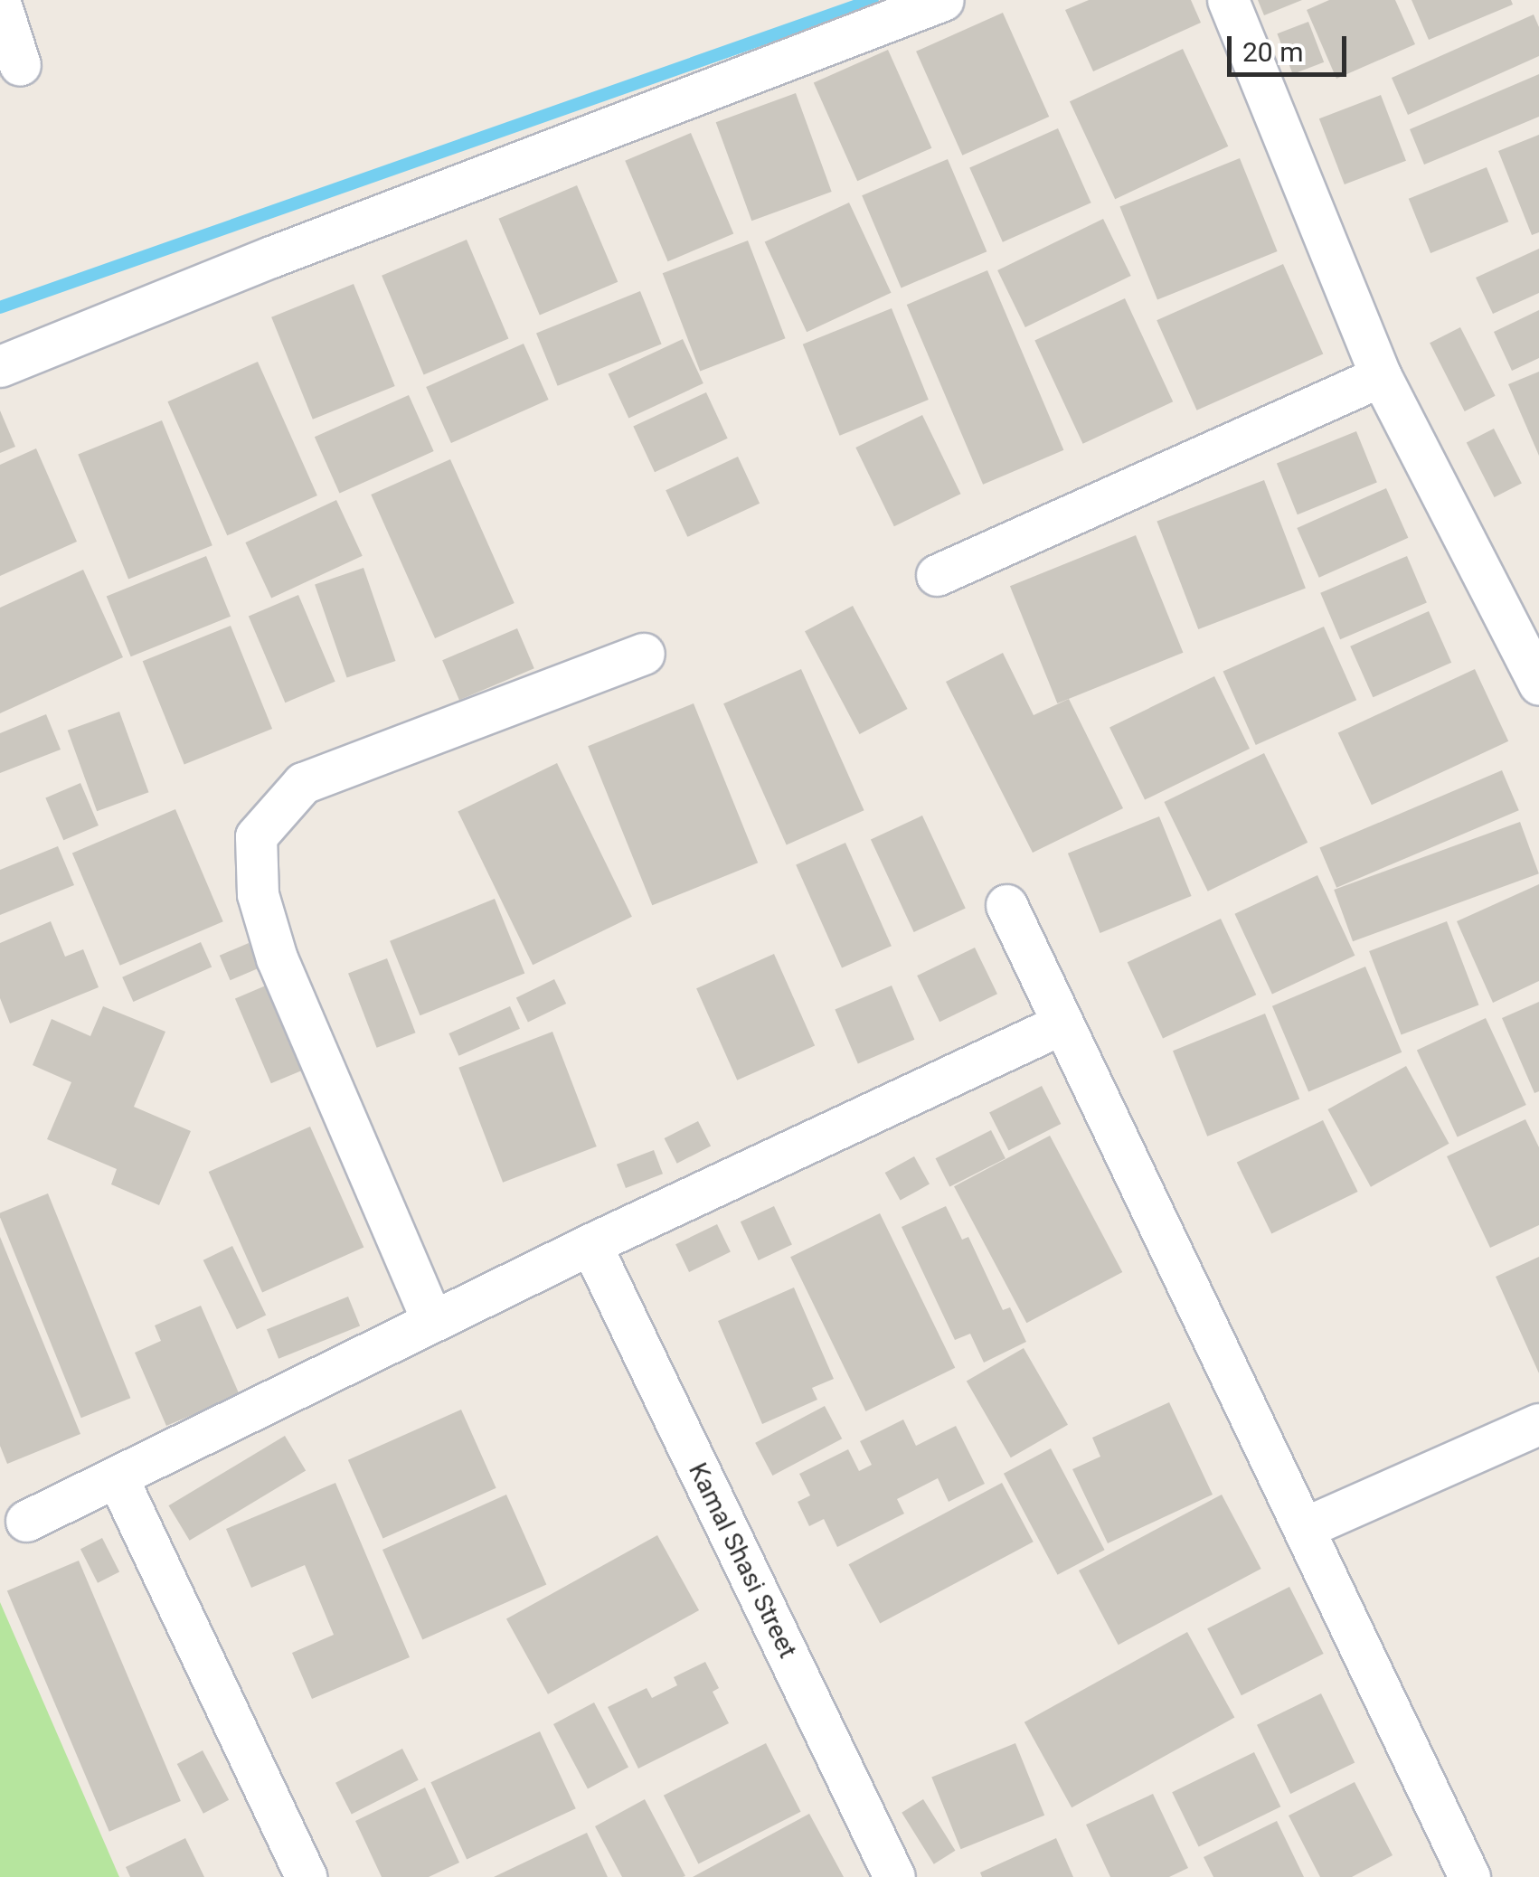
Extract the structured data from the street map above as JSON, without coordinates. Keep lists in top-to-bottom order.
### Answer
{
  "streets": {
    "street": ["Kamal Shasi Street"]
  },
  "scale_bar": "20 m"
}
